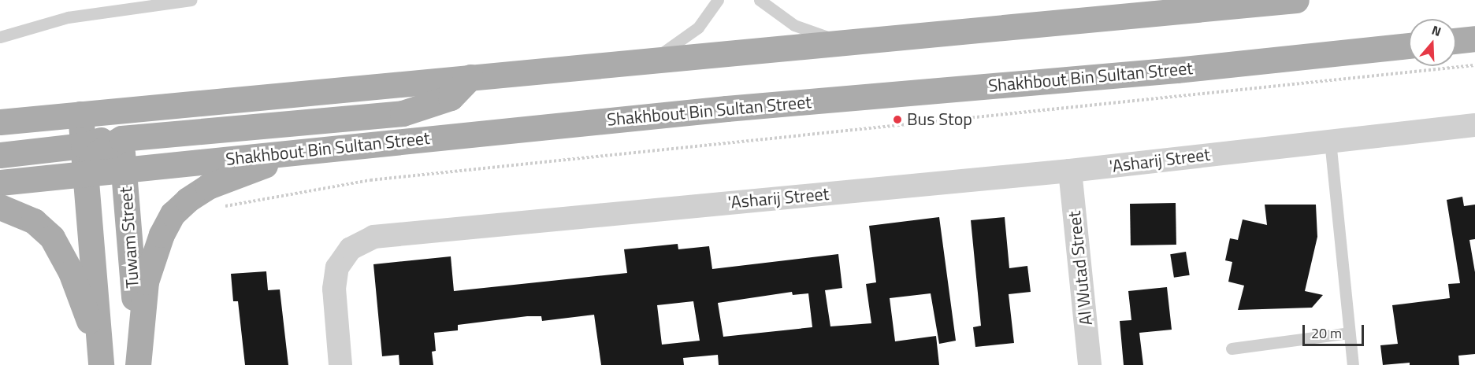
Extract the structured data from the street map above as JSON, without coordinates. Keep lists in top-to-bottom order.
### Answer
{
  "streets": {
    "main road": ["Shakhbout Bin Sultan Street", "Tuwam Street"],
    "street": ["'Asharij Street", "Al Wutad Street"]
  },
  "crossings": [
    ["Shakhbout Bin Sultan Street", "Tuwam Street"],
    ["'Asharij Street", "Al Wutad Street"]
  ],
  "places": ["Bus Stop"],
  "scale_bar": "20 m",
  "north": "top"
}
